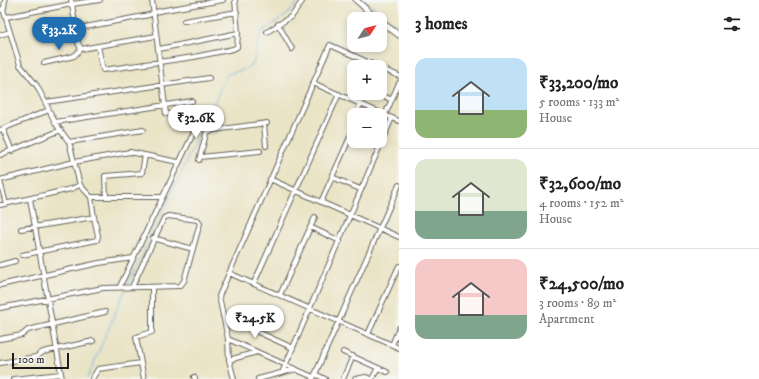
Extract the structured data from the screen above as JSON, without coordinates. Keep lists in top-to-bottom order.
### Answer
{
  "scale_bar": "100 m",
  "north": "top right",
  "page": {
    "heading": "3 homes",
    "map_buttons": ["+", "−"],
    "price": ["₹33.2K", "₹32.6K", "₹24.5K"],
    "list": [
      {
        "name": "₹33,200/mo",
        "note": "5 rooms · 133 m² · House"
      },
      {
        "name": "₹32,600/mo",
        "note": "4 rooms · 152 m² · House"
      },
      {
        "name": "₹24,500/mo",
        "note": "3 rooms · 89 m² · Apartment"
      }
    ],
    "scale": "100 m"
  }
}
